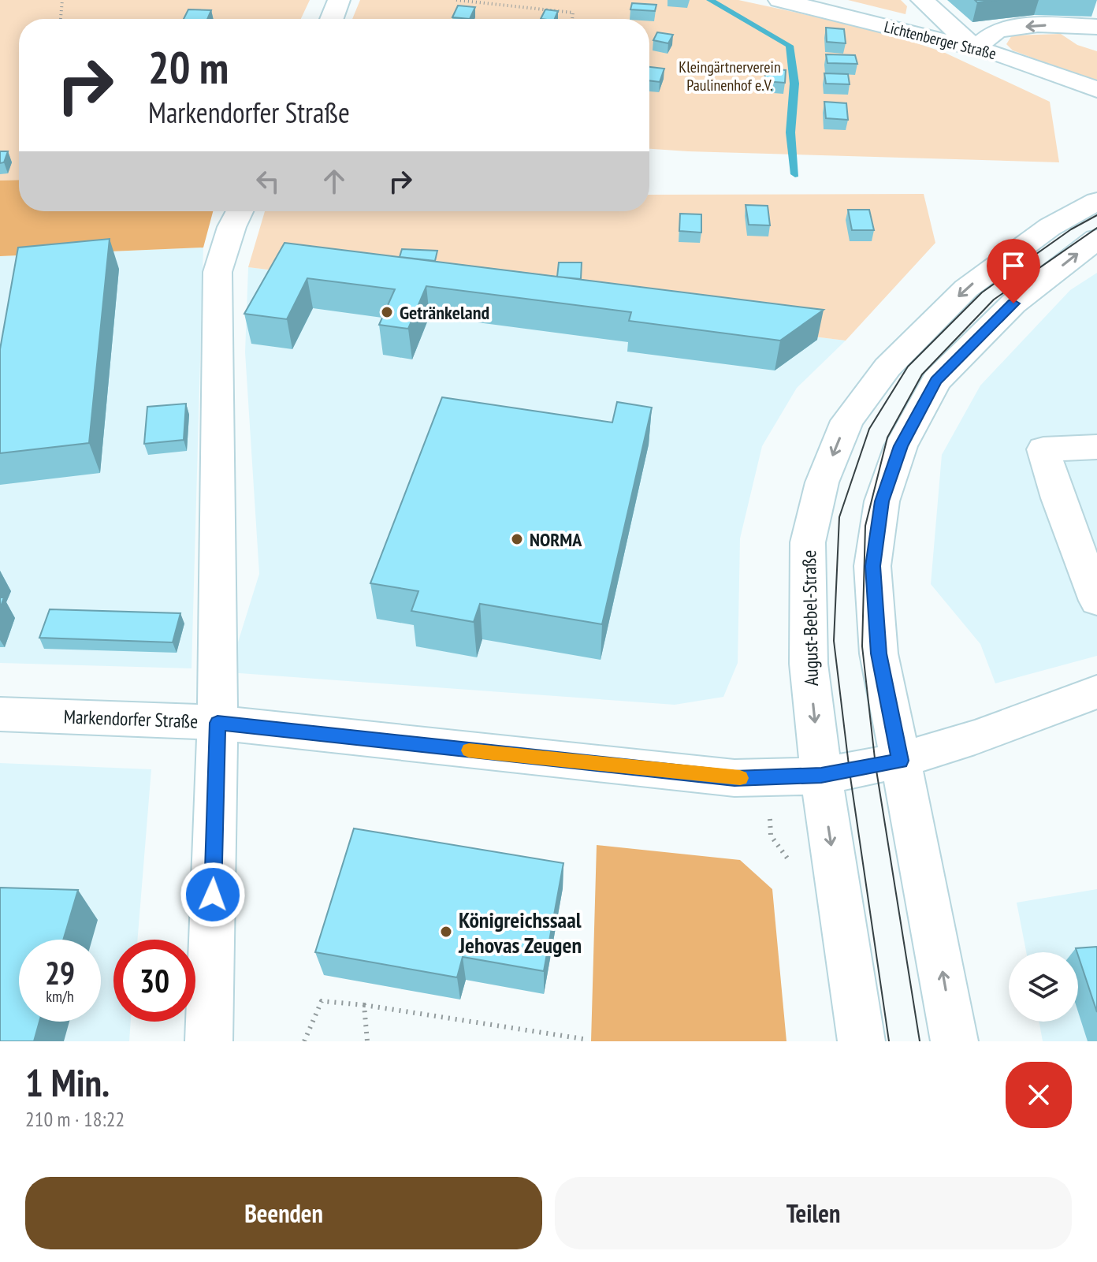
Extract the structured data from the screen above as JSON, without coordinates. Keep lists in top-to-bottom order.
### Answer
{
  "streets": {
    "street": ["Lichtenberger Straße", "August-Bebel-Straße", "Markendorfer Straße"]
  },
  "crossings": [
    ["August-Bebel-Straße", "Markendorfer Straße"]
  ],
  "parks": ["Kleingärtnerverein Paulinenhof e.V."],
  "places": ["Getränkeland", "NORMA", "Königreichssaal Jehovas Zeugen"],
  "page": {
    "turn": ["20 m", "Markendorfer Straße"],
    "speed": "29 km/h",
    "limit": "30",
    "heading": ["1 Min.", "210 m · 18:22"],
    "buttons": ["Beenden", "Teilen"]
  }
}
